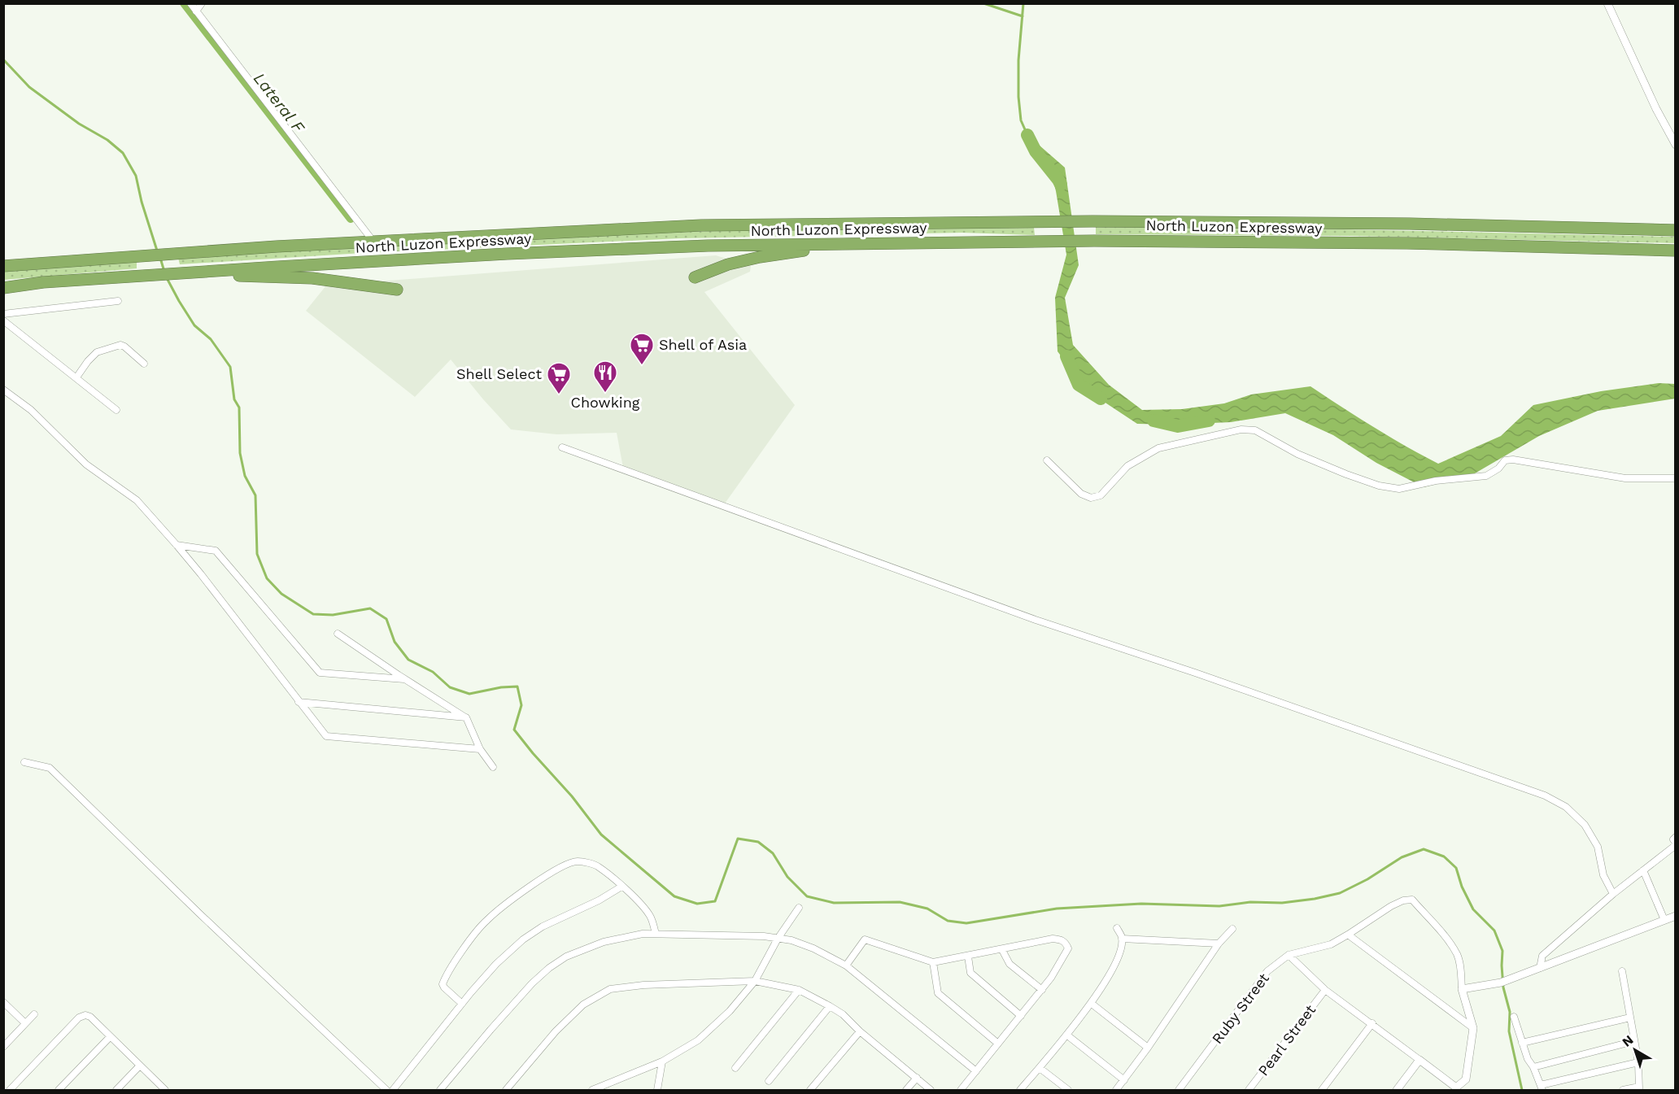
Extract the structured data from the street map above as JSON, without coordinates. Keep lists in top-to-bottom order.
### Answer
{
  "streets": {
    "highway": ["North Luzon Expressway"],
    "street": ["Ruby Street", "Pearl Street"]
  },
  "water": ["Lateral F"],
  "places": {
    "supermarket": ["Shell of Asia", "Shell Select"],
    "restaurant": ["Chowking"]
  },
  "north": "top left"
}
